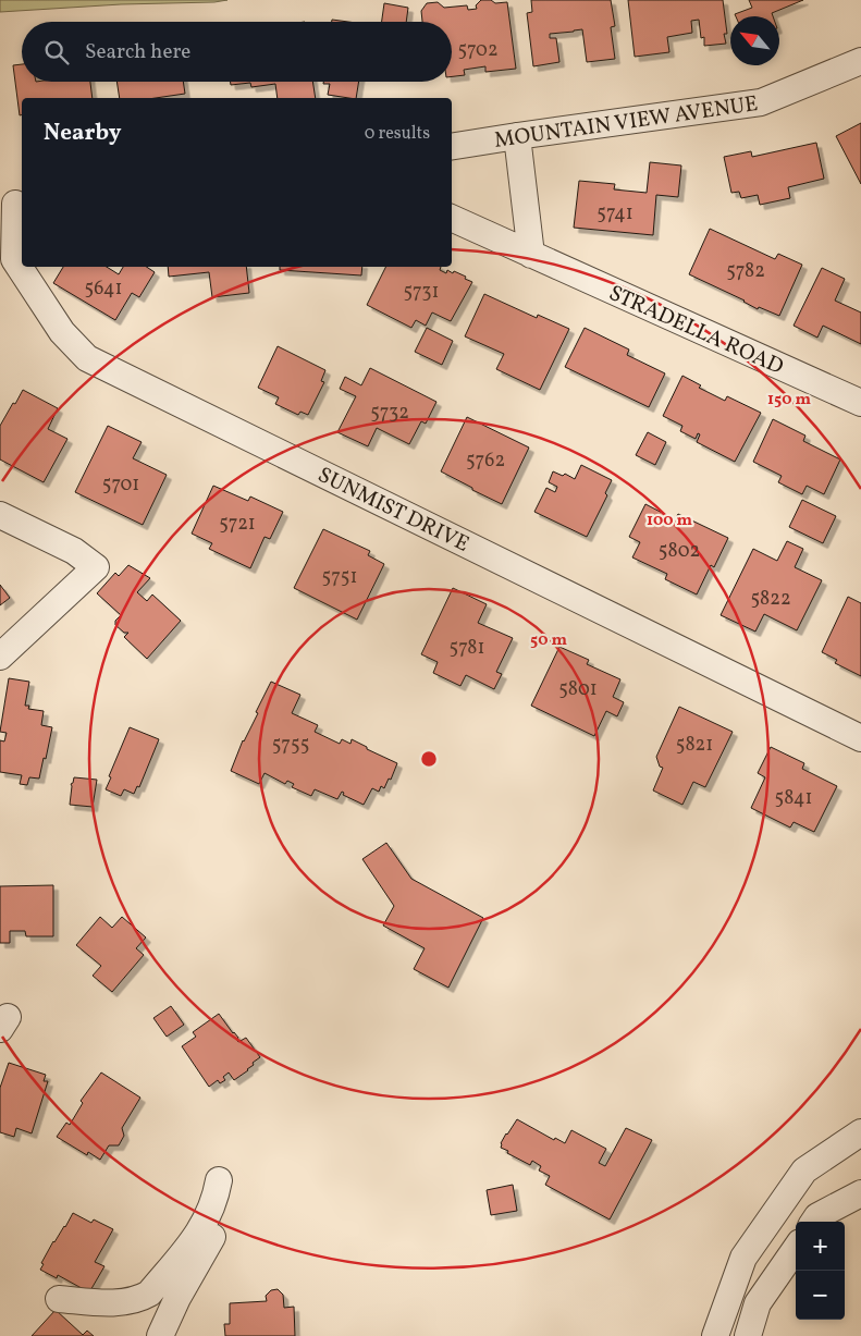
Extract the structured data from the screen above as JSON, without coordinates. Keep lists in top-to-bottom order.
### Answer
{
  "streets": {
    "street": ["MOUNTAIN VIEW AVENUE", "STRADELLA ROAD", "SUNMIST DRIVE"]
  },
  "house_numbers": [
    "5702",
    "5741",
    "5782",
    "5641",
    "5731",
    "5732",
    "5762",
    "5701",
    "5721",
    "5802",
    "5751",
    "5822",
    "5781",
    "5801",
    "5755",
    "5821",
    "5841"
  ],
  "north": "top left",
  "page": {
    "search": "Search here",
    "heading": ["Nearby", "0 results"],
    "map_buttons": ["+", "−"]
  },
  "rings": ["150 m", "100 m", "50 m"]
}
